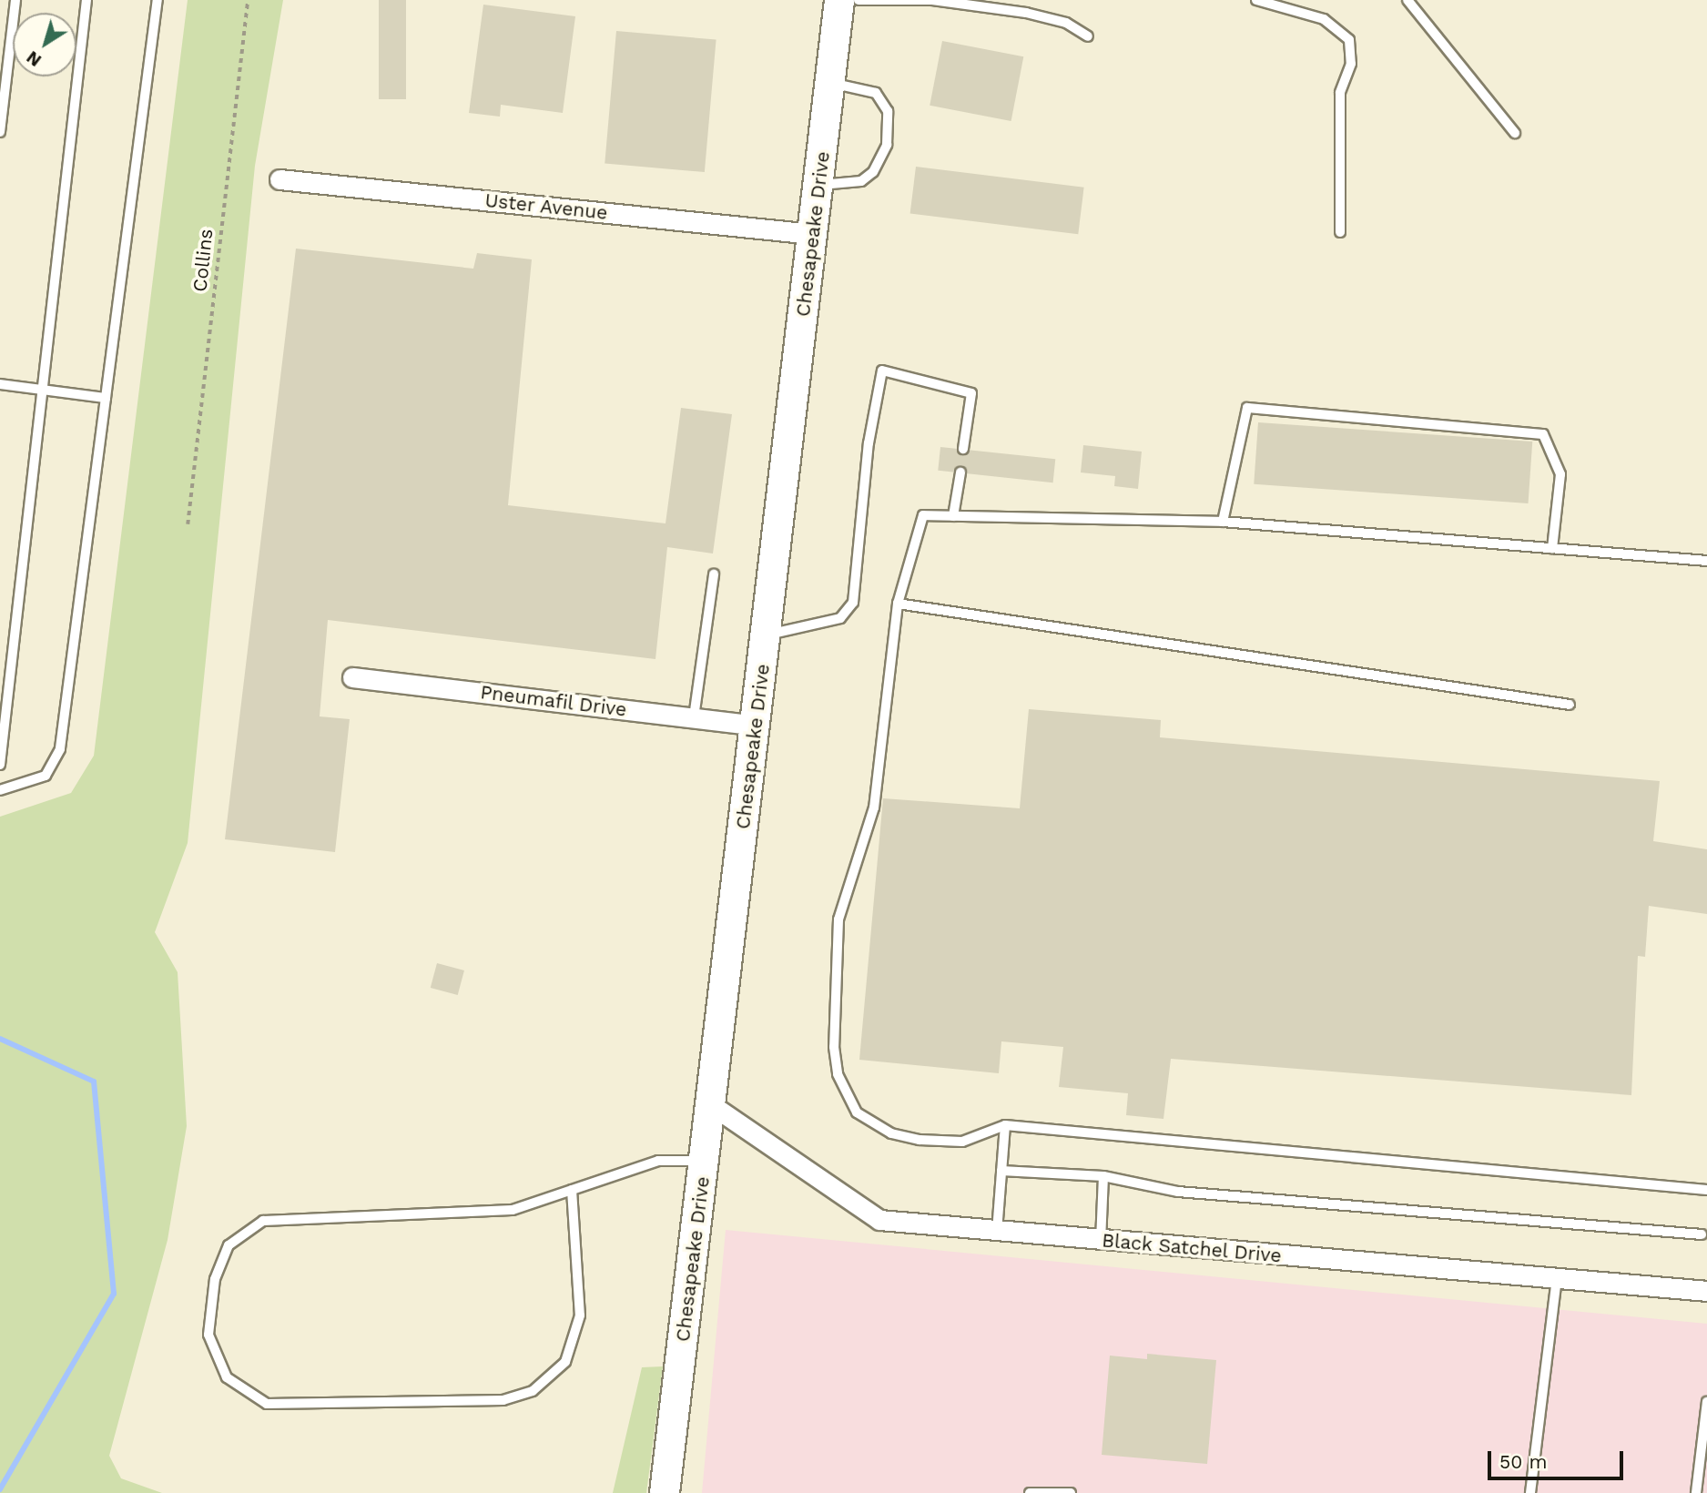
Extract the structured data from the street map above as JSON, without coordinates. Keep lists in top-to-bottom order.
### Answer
{
  "streets": {
    "street": [
      "Uster Avenue",
      "Chesapeake Drive",
      "Pneumafil Drive",
      "Black Satchel Drive"
    ],
    "path": ["Collins"]
  },
  "crossings": [
    ["Uster Avenue", "Chesapeake Drive"],
    ["Chesapeake Drive", "Pneumafil Drive"],
    ["Chesapeake Drive", "Black Satchel Drive"]
  ],
  "scale_bar": "50 m",
  "north": "bottom left"
}
